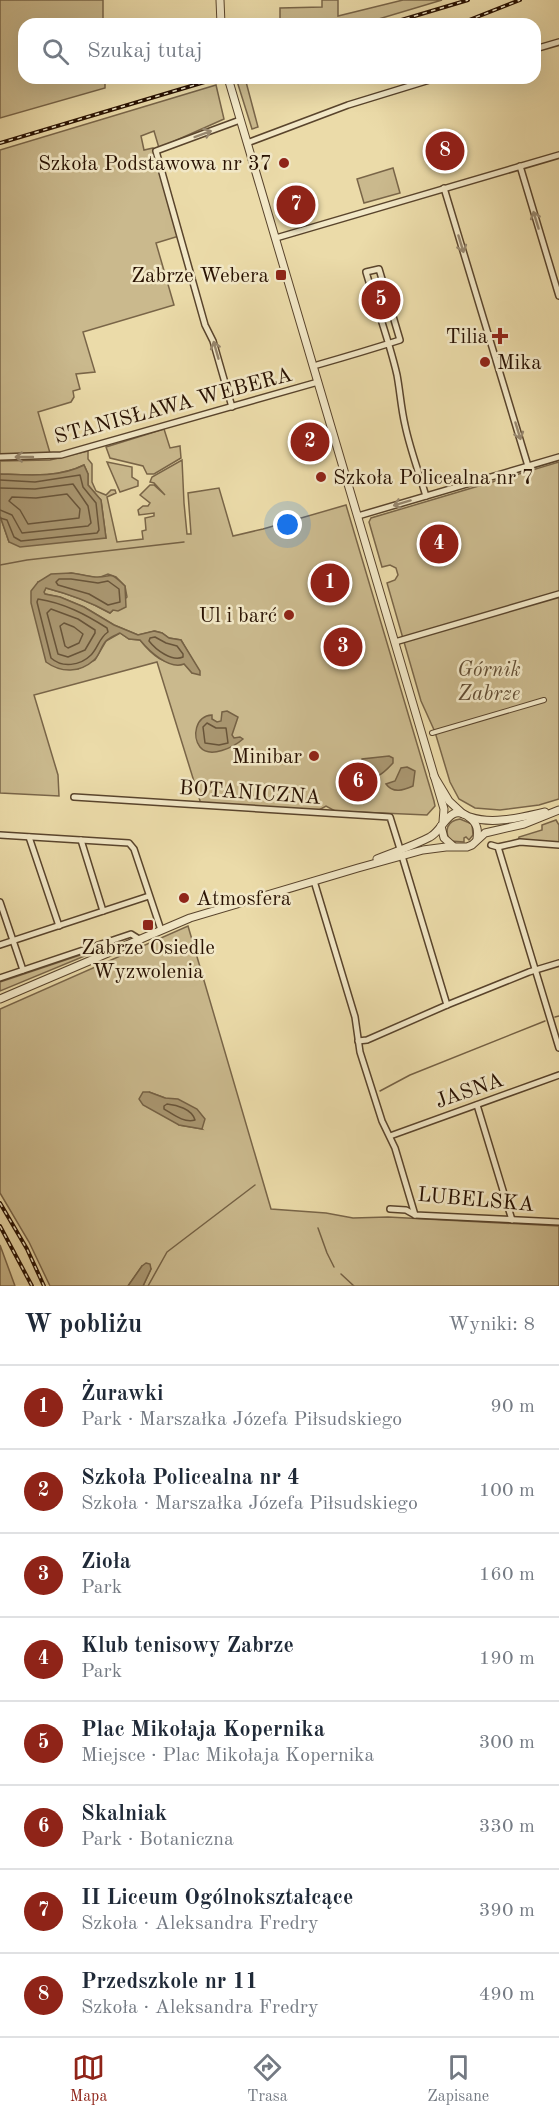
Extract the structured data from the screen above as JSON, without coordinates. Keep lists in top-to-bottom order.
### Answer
{
  "streets": {
    "street": [
      "STANISŁAWA WEBERA",
      "BOTANICZNA",
      "JASNA",
      "LUBELSKA"
    ]
  },
  "one_way": ["STANISŁAWA WEBERA"],
  "parks": ["Górnik Zabrze"],
  "places": {
    "other": [
      "Szkoła Podstawowa nr 37",
      "Mika",
      "Szkoła Policealna nr 7",
      "Ul i barć",
      "Minibar",
      "Atmosfera"
    ],
    "transit": ["Zabrze Webera", "Zabrze Osiedle Wyzwolenia"],
    "health": ["Tilia"]
  },
  "page": {
    "search": "Szukaj tutaj",
    "pins": [
      "8",
      "7",
      "5",
      "2",
      "4",
      "1",
      "3",
      "6"
    ],
    "heading": ["W pobliżu", "Wyniki: 8"],
    "list": [
      {
        "mark": "1",
        "name": "Żurawki",
        "note": "Park · Marszałka Józefa Piłsudskiego",
        "value": "90 m"
      },
      {
        "mark": "2",
        "name": "Szkoła Policealna nr 4",
        "note": "Szkoła · Marszałka Józefa Piłsudskiego",
        "value": "100 m"
      },
      {
        "mark": "3",
        "name": "Zioła",
        "note": "Park",
        "value": "160 m"
      },
      {
        "mark": "4",
        "name": "Klub tenisowy Zabrze",
        "note": "Park",
        "value": "190 m"
      },
      {
        "mark": "5",
        "name": "Plac Mikołaja Kopernika",
        "note": "Miejsce · Plac Mikołaja Kopernika",
        "value": "300 m"
      },
      {
        "mark": "6",
        "name": "Skalniak",
        "note": "Park · Botaniczna",
        "value": "330 m"
      },
      {
        "mark": "7",
        "name": "II Liceum Ogólnokształcące",
        "note": "Szkoła · Aleksandra Fredry",
        "value": "390 m"
      },
      {
        "mark": "8",
        "name": "Przedszkole nr 11",
        "note": "Szkoła · Aleksandra Fredry",
        "value": "490 m"
      }
    ],
    "nav": ["Mapa", "Trasa", "Zapisane"]
  }
}
